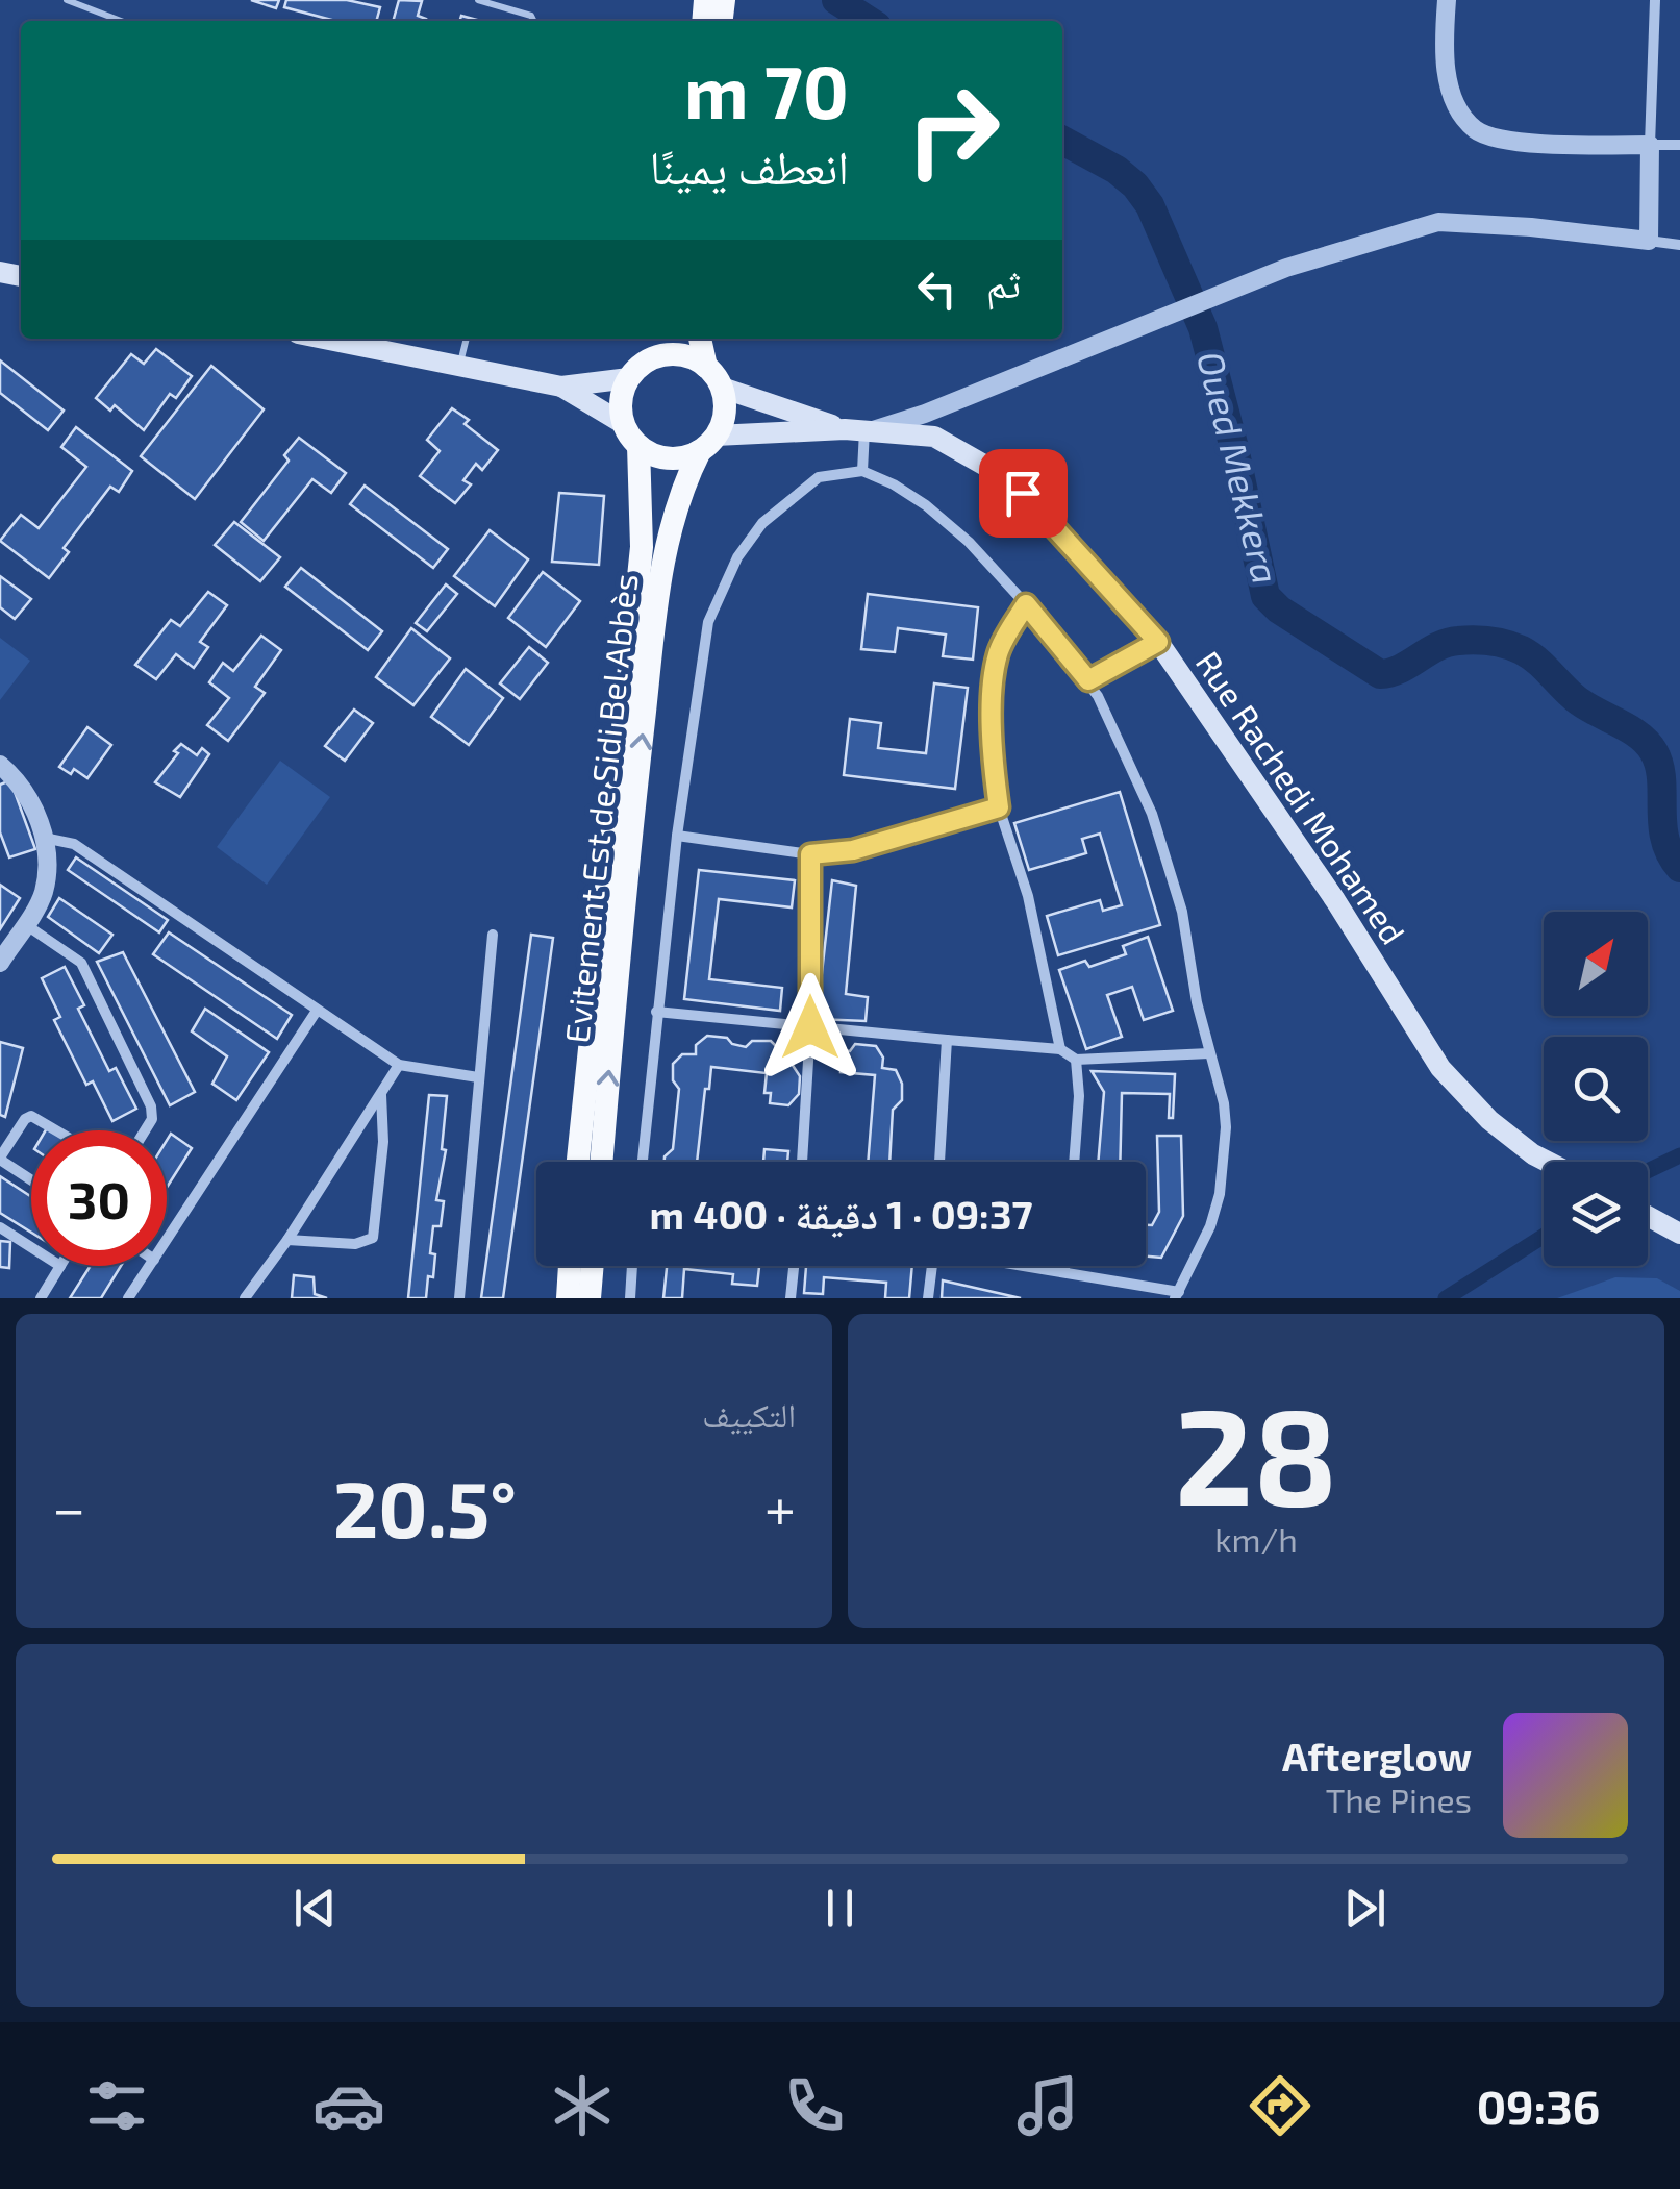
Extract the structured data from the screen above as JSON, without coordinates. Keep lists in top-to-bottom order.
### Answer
{
  "streets": {
    "highway": ["Evitement Est de Sidi Bel Abbès"],
    "main road": ["Rue Rachedi Mohamed"]
  },
  "water": ["Oued Mekkera"],
  "north": "top right",
  "page": {
    "turn": ["70 m", "انعطف يمينًا"],
    "then": "ثم",
    "limit": "30",
    "trip": "09:37 · 1 دقيقة · 400 m",
    "tile": [
      ["28", "km/h"],
      "التكييف"
    ],
    "heat": ["−", "20.5°", "+"],
    "song": ["Afterglow", "The Pines"],
    "tabs": "09:36"
  }
}
